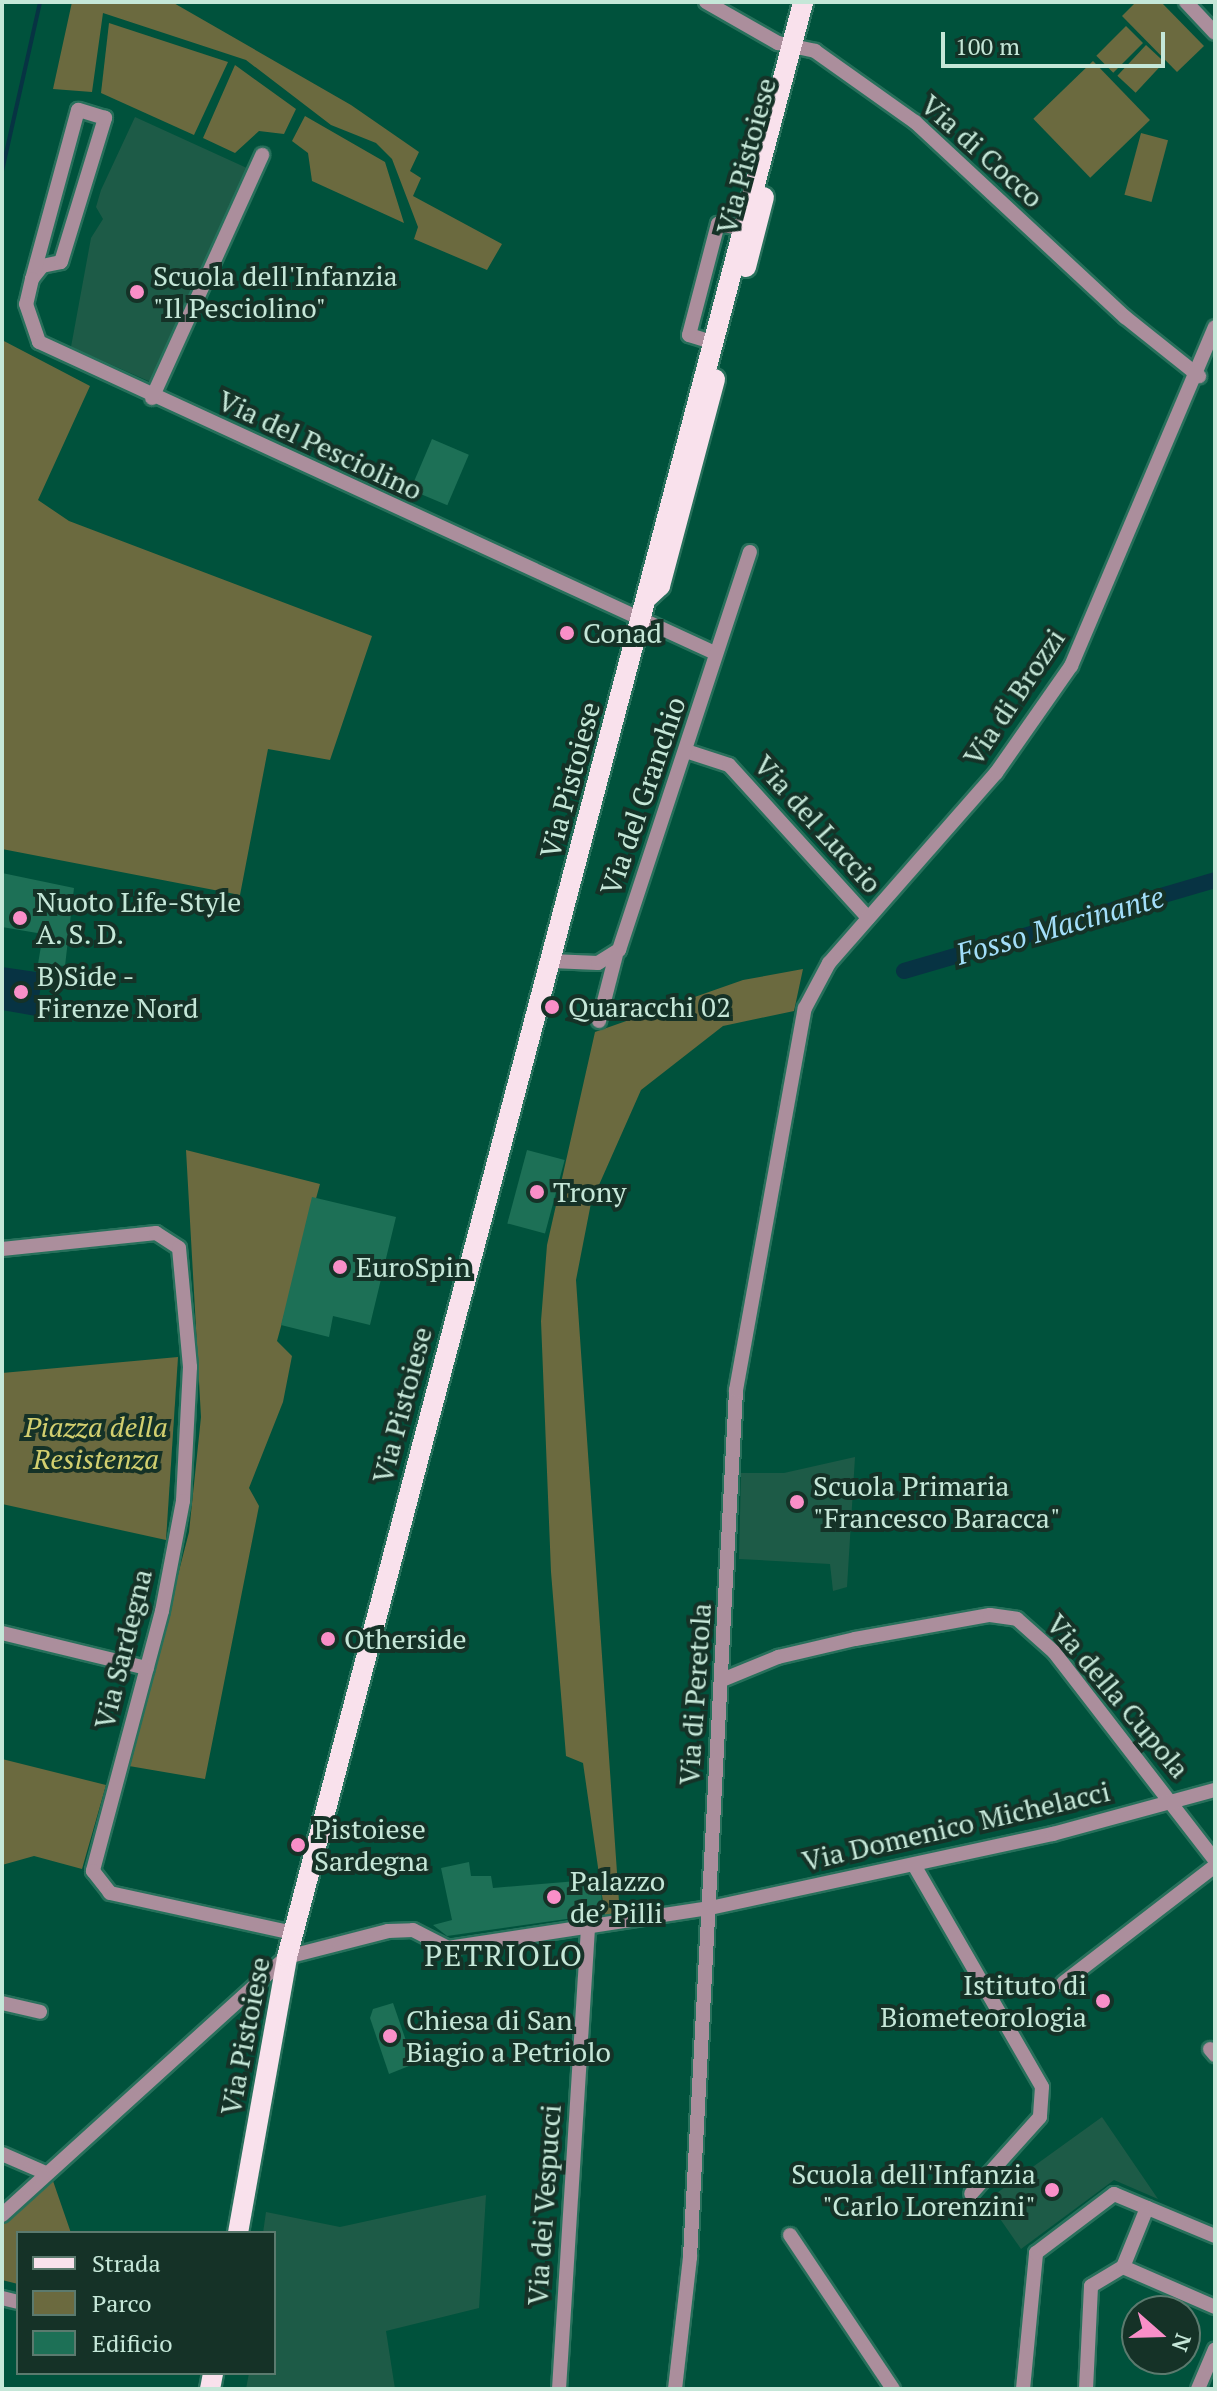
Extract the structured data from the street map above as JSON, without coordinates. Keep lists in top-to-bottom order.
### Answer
{
  "streets": {
    "main road": ["Via Pistoiese"],
    "street": [
      "Via di Cocco",
      "Via del Pesciolino",
      "Via di Brozzi",
      "Via del Granchio",
      "Via del Luccio",
      "Via Sardegna",
      "Via di Peretola",
      "Via della Cupola",
      "Via Domenico Michelacci",
      "Via dei Vespucci"
    ]
  },
  "crossings": [
    ["Via di Cocco", "Via Pistoiese"],
    ["Via di Cocco", "Via di Brozzi"],
    ["Via Pistoiese", "Via del Pesciolino"],
    ["Via Pistoiese", "Via Sardegna"],
    ["Via Pistoiese", "Via Domenico Michelacci"],
    ["Via di Brozzi", "Via del Luccio"],
    ["Via di Brozzi", "Via di Peretola"],
    ["Via del Granchio", "Via del Luccio"],
    ["Via di Peretola", "Via della Cupola"],
    ["Via di Peretola", "Via Domenico Michelacci"],
    ["Via della Cupola", "Via Domenico Michelacci"],
    ["Via Domenico Michelacci", "Via dei Vespucci"]
  ],
  "districts": ["PETRIOLO"],
  "water": ["Fosso Macinante"],
  "parks": ["Piazza della Resistenza"],
  "places": [
    "Scuola dell'Infanzia \"Il Pesciolino\"",
    "Conad",
    "Nuoto Life-Style A. S. D.",
    "B)Side - Firenze Nord",
    "Quaracchi 02",
    "Trony",
    "EuroSpin",
    "Scuola Primaria \"Francesco Baracca\"",
    "Otherside",
    "Pistoiese Sardegna",
    "Palazzo de’ Pilli",
    "Istituto di Biometeorologia",
    "Chiesa di San Biagio a Petriolo",
    "Scuola dell'Infanzia \"Carlo Lorenzini\""
  ],
  "legend": ["Strada", "Parco", "Edificio"],
  "scale_bar": "100 m",
  "north": "right"
}
